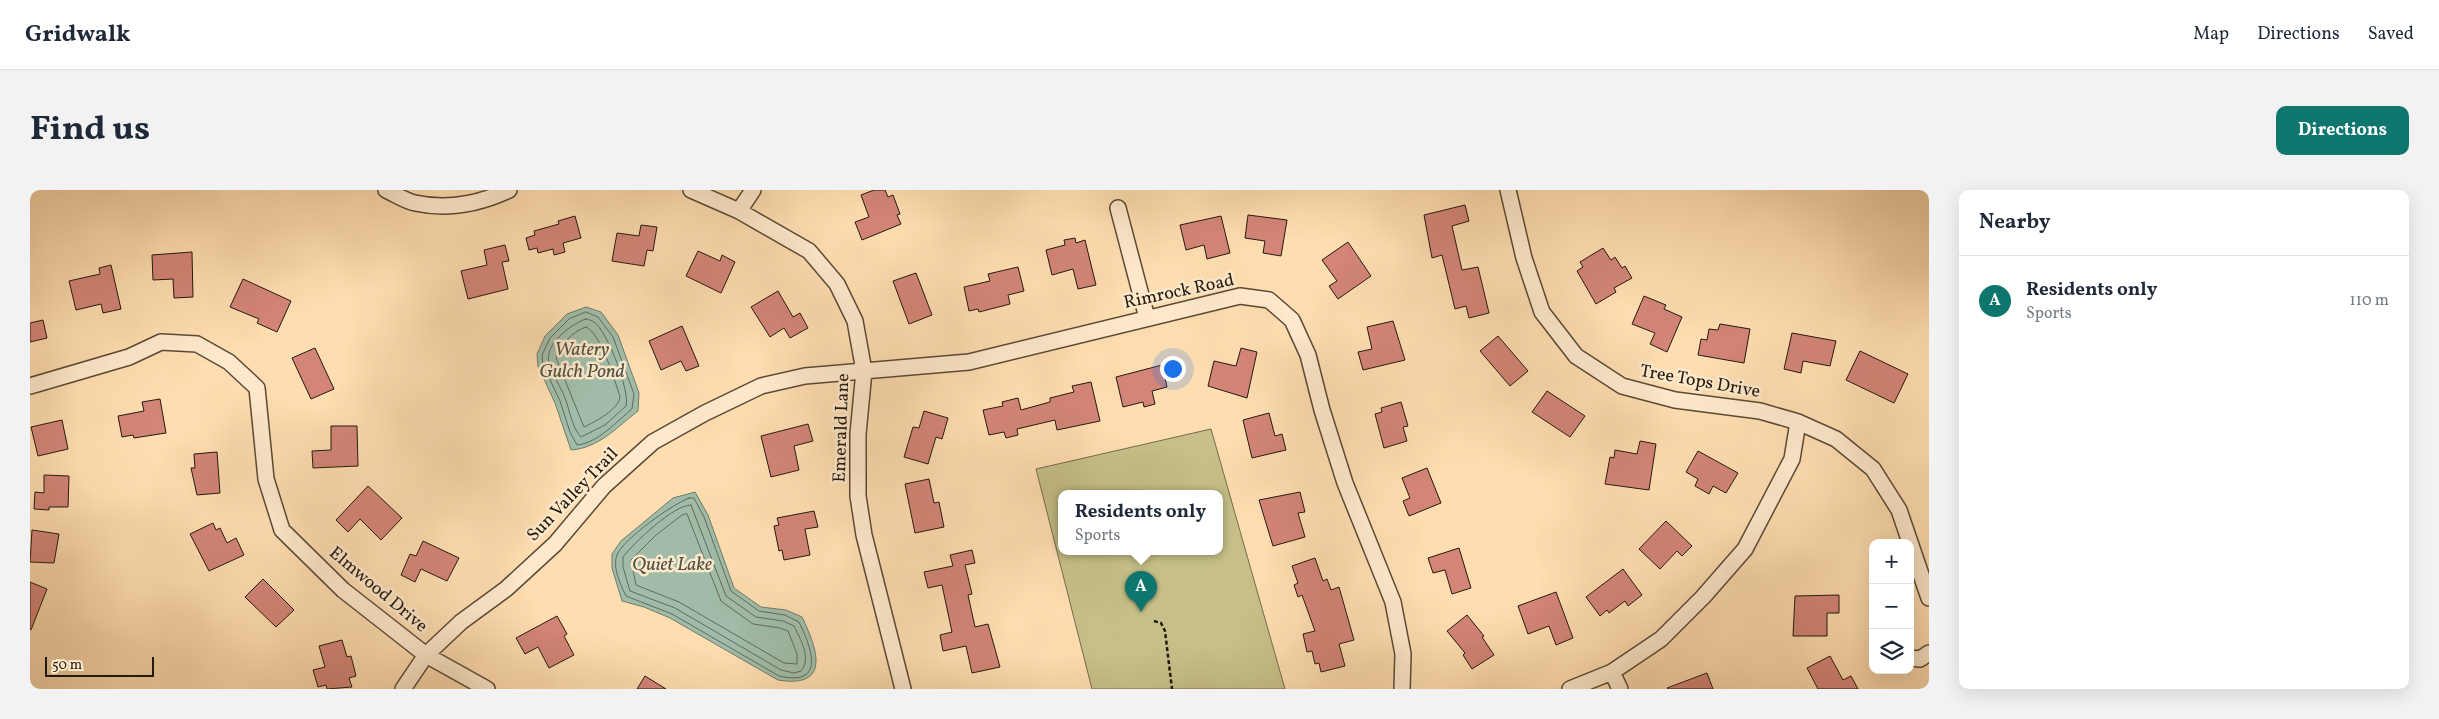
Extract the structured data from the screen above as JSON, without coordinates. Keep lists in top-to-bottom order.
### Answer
{
  "streets": {
    "street": [
      "Rimrock Road",
      "Tree Tops Drive",
      "Emerald Lane",
      "Sun Valley Trail",
      "Elmwood Drive"
    ]
  },
  "crossings": [
    ["Rimrock Road", "Emerald Lane"],
    ["Rimrock Road", "Sun Valley Trail"],
    ["Emerald Lane", "Sun Valley Trail"],
    ["Sun Valley Trail", "Elmwood Drive"]
  ],
  "water": ["Watery Gulch Pond", "Quiet Lake"],
  "scale_bar": "50 m",
  "page": {
    "header": "Gridwalk",
    "nav": ["Map", "Directions", "Saved"],
    "title": "Find us",
    "buttons": "Directions",
    "heading": "Nearby",
    "list": [
      {
        "mark": "A",
        "name": "Residents only",
        "note": "Sports",
        "value": "110 m"
      }
    ],
    "popup": ["Residents only", "Sports"],
    "map_buttons": ["+", "−"],
    "pins": "A",
    "scale": "50 m"
  }
}
